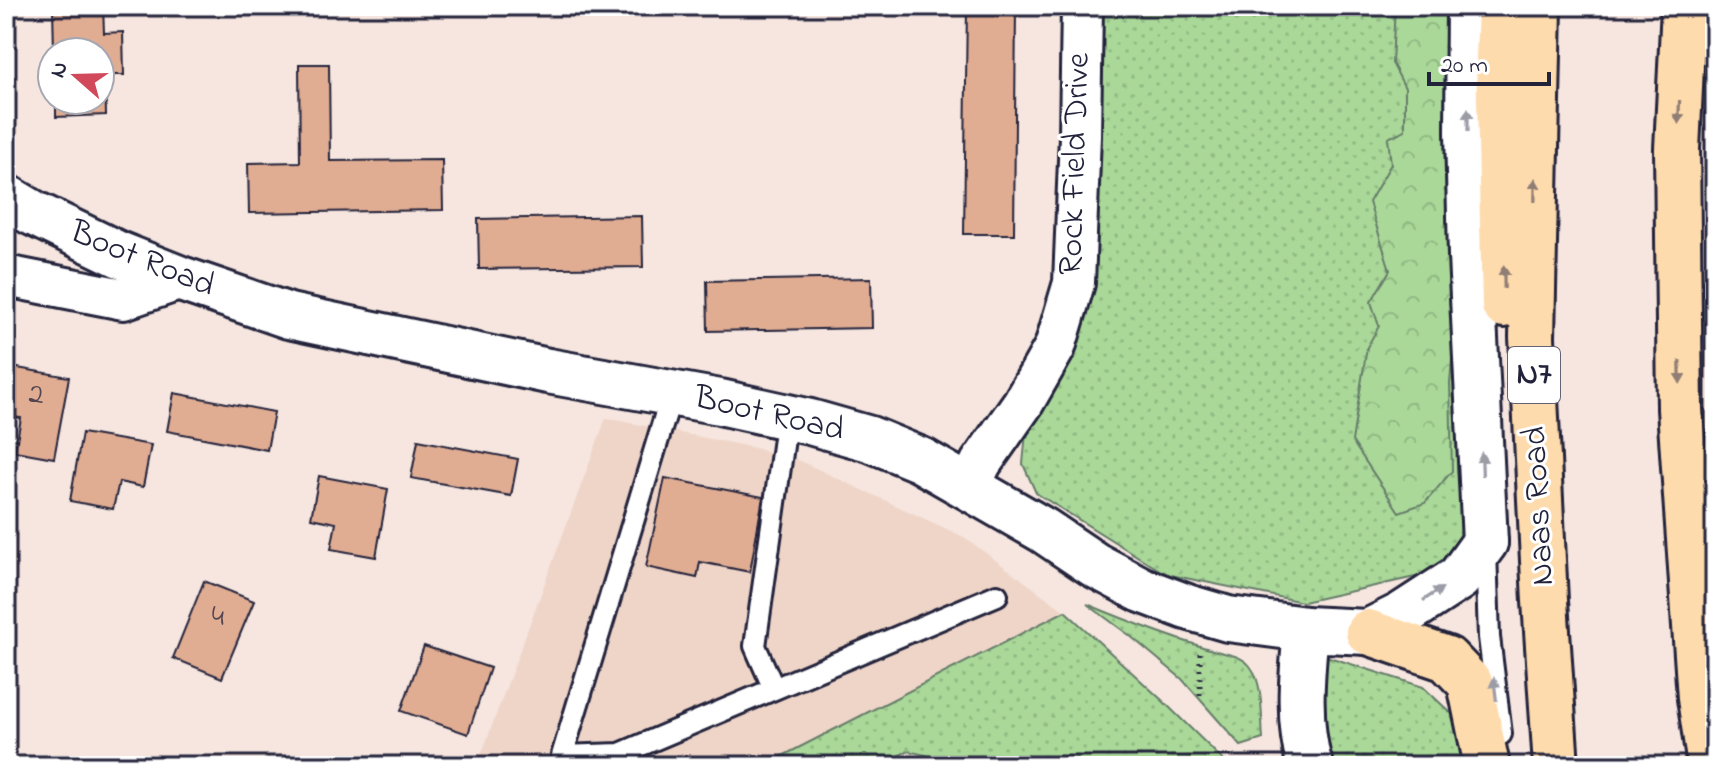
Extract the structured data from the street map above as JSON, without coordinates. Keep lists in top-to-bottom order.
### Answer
{
  "streets": {
    "highway": ["N7", "Naas Road"],
    "street": ["Rock Field Drive", "Boot Road"]
  },
  "crossings": [
    ["Rock Field Drive", "Boot Road"],
    ["Boot Road", "Naas Road"]
  ],
  "one_way": ["Naas Road"],
  "house_numbers": ["2", "4"],
  "scale_bar": "20 m",
  "north": "left"
}
